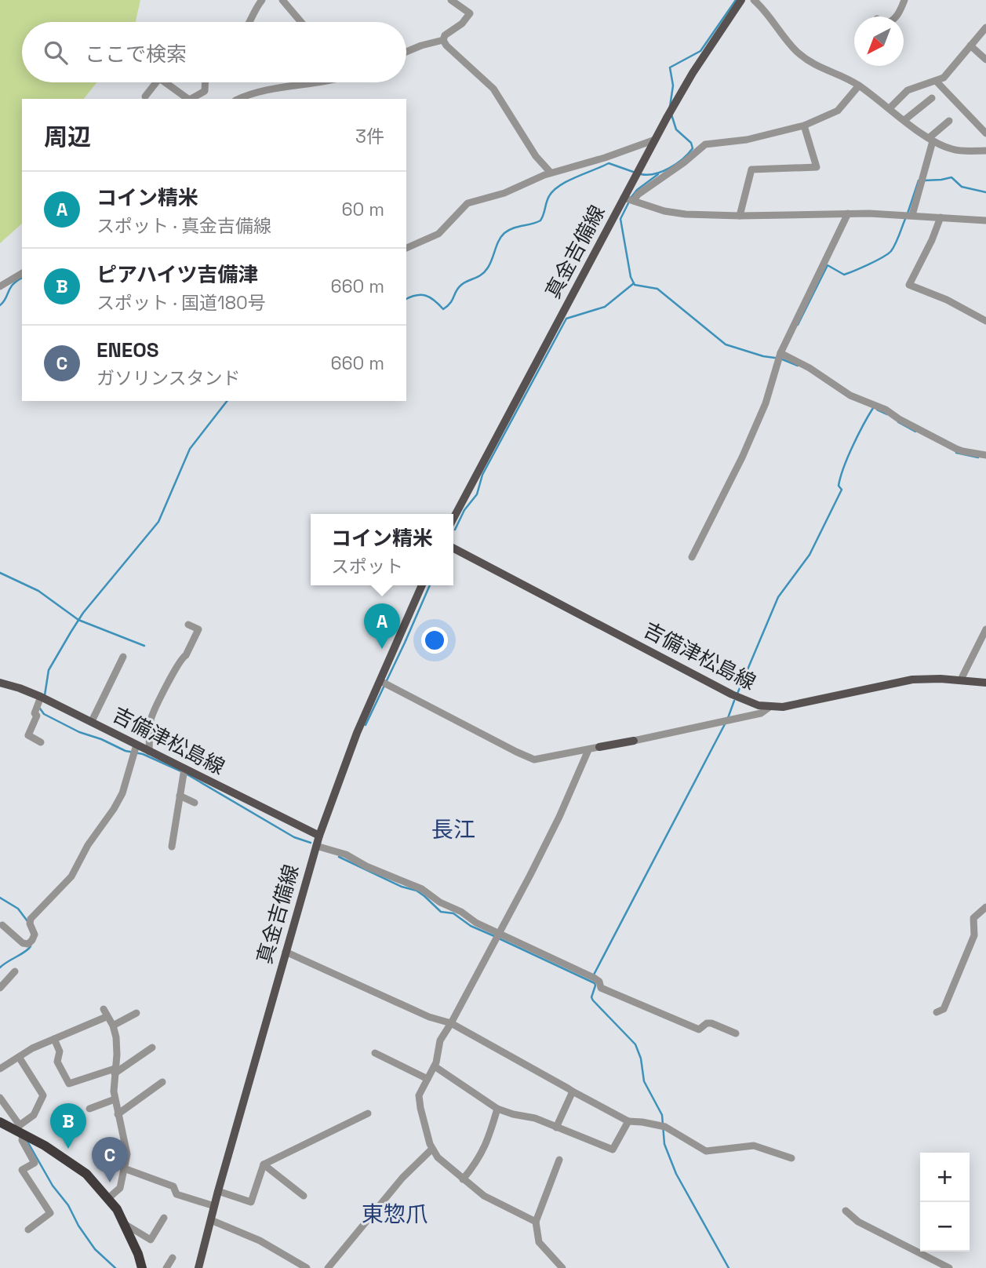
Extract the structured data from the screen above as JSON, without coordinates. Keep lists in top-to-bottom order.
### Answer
{
  "streets": {
    "main road": ["真金吉備線", "吉備津松島線"]
  },
  "crossings": [
    ["真金吉備線", "吉備津松島線"]
  ],
  "districts": ["長江", "東惣爪"],
  "north": "bottom left",
  "page": {
    "search": "ここで検索",
    "heading": ["周辺", "3件"],
    "list": [
      {
        "mark": "A",
        "name": "コイン精米",
        "note": "スポット · 真金吉備線",
        "value": "60 m"
      },
      {
        "mark": "B",
        "name": "ピアハイツ吉備津",
        "note": "スポット · 国道180号",
        "value": "660 m"
      },
      {
        "mark": "C",
        "name": "ENEOS",
        "note": "ガソリンスタンド",
        "value": "660 m"
      }
    ],
    "popup": ["コイン精米", "スポット"],
    "pins": ["A", "B", "C"],
    "map_buttons": ["+", "−"]
  }
}
